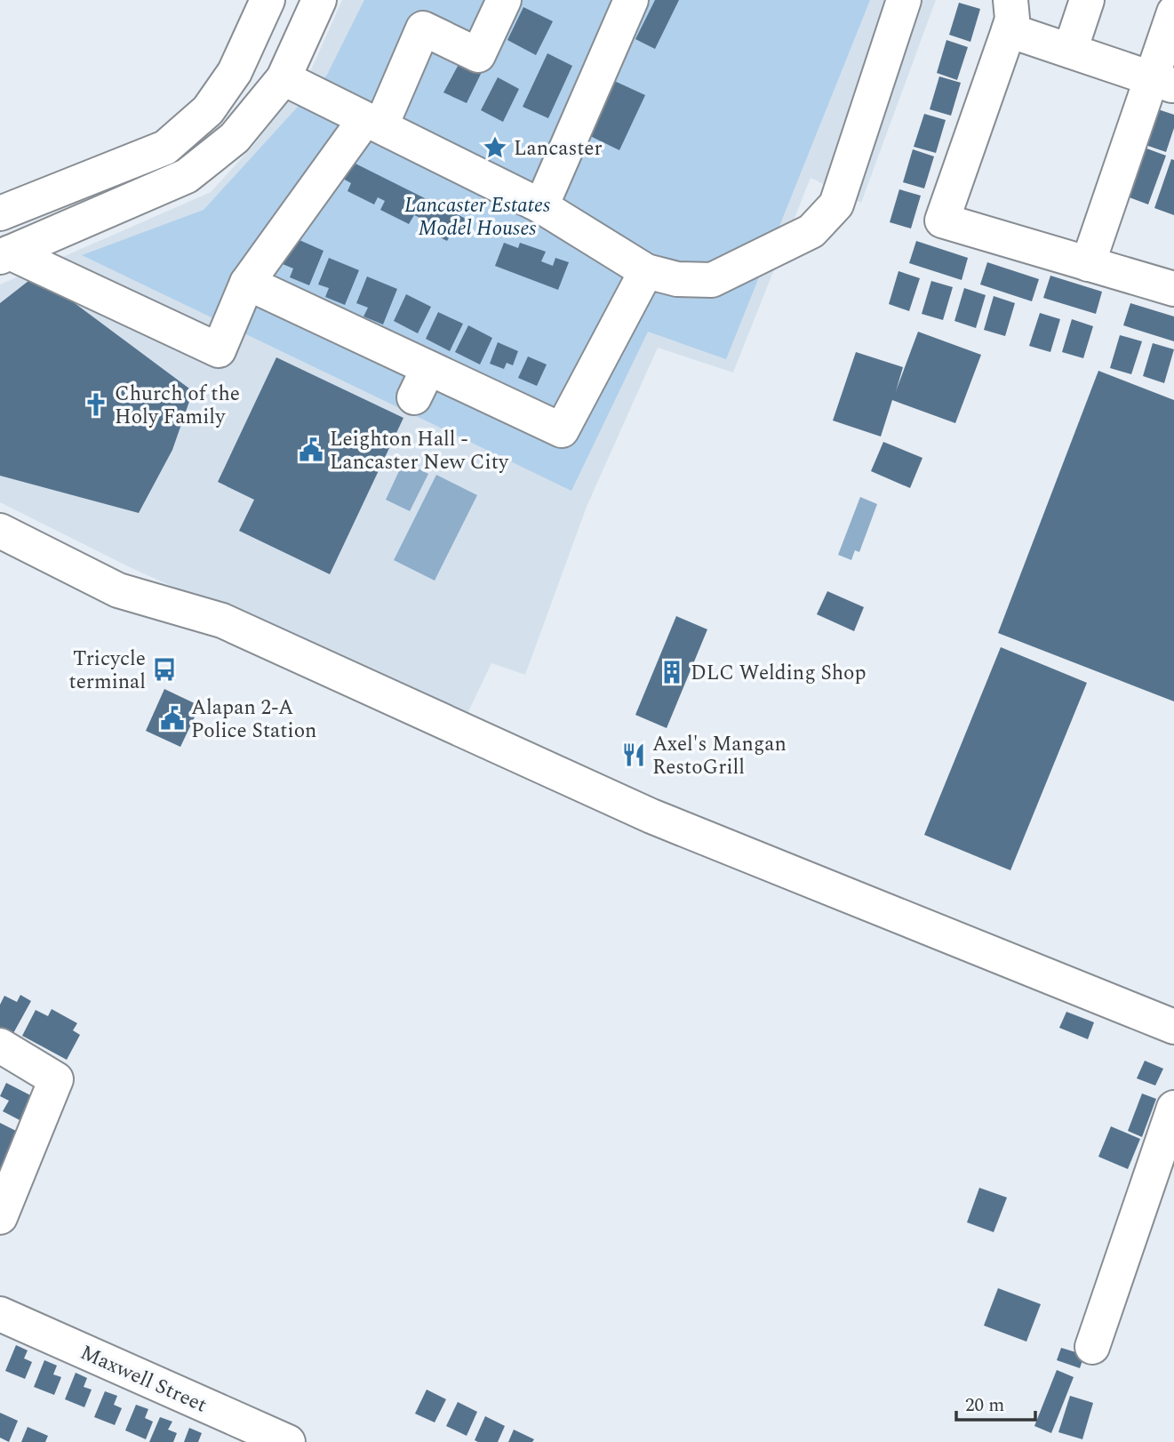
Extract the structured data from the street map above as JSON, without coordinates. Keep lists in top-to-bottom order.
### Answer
{
  "streets": {
    "street": ["Maxwell Street"]
  },
  "parks": ["Lancaster Estates Model Houses"],
  "places": {
    "place": ["Lancaster"],
    "church": ["Church of the Holy Family"],
    "public building": ["Leighton Hall - Lancaster New City", "Alapan 2-A Police Station"],
    "bus stop": ["Tricycle terminal"],
    "building": ["DLC Welding Shop"],
    "restaurant": ["Axel's Mangan RestoGrill"]
  },
  "scale_bar": "20 m"
}
